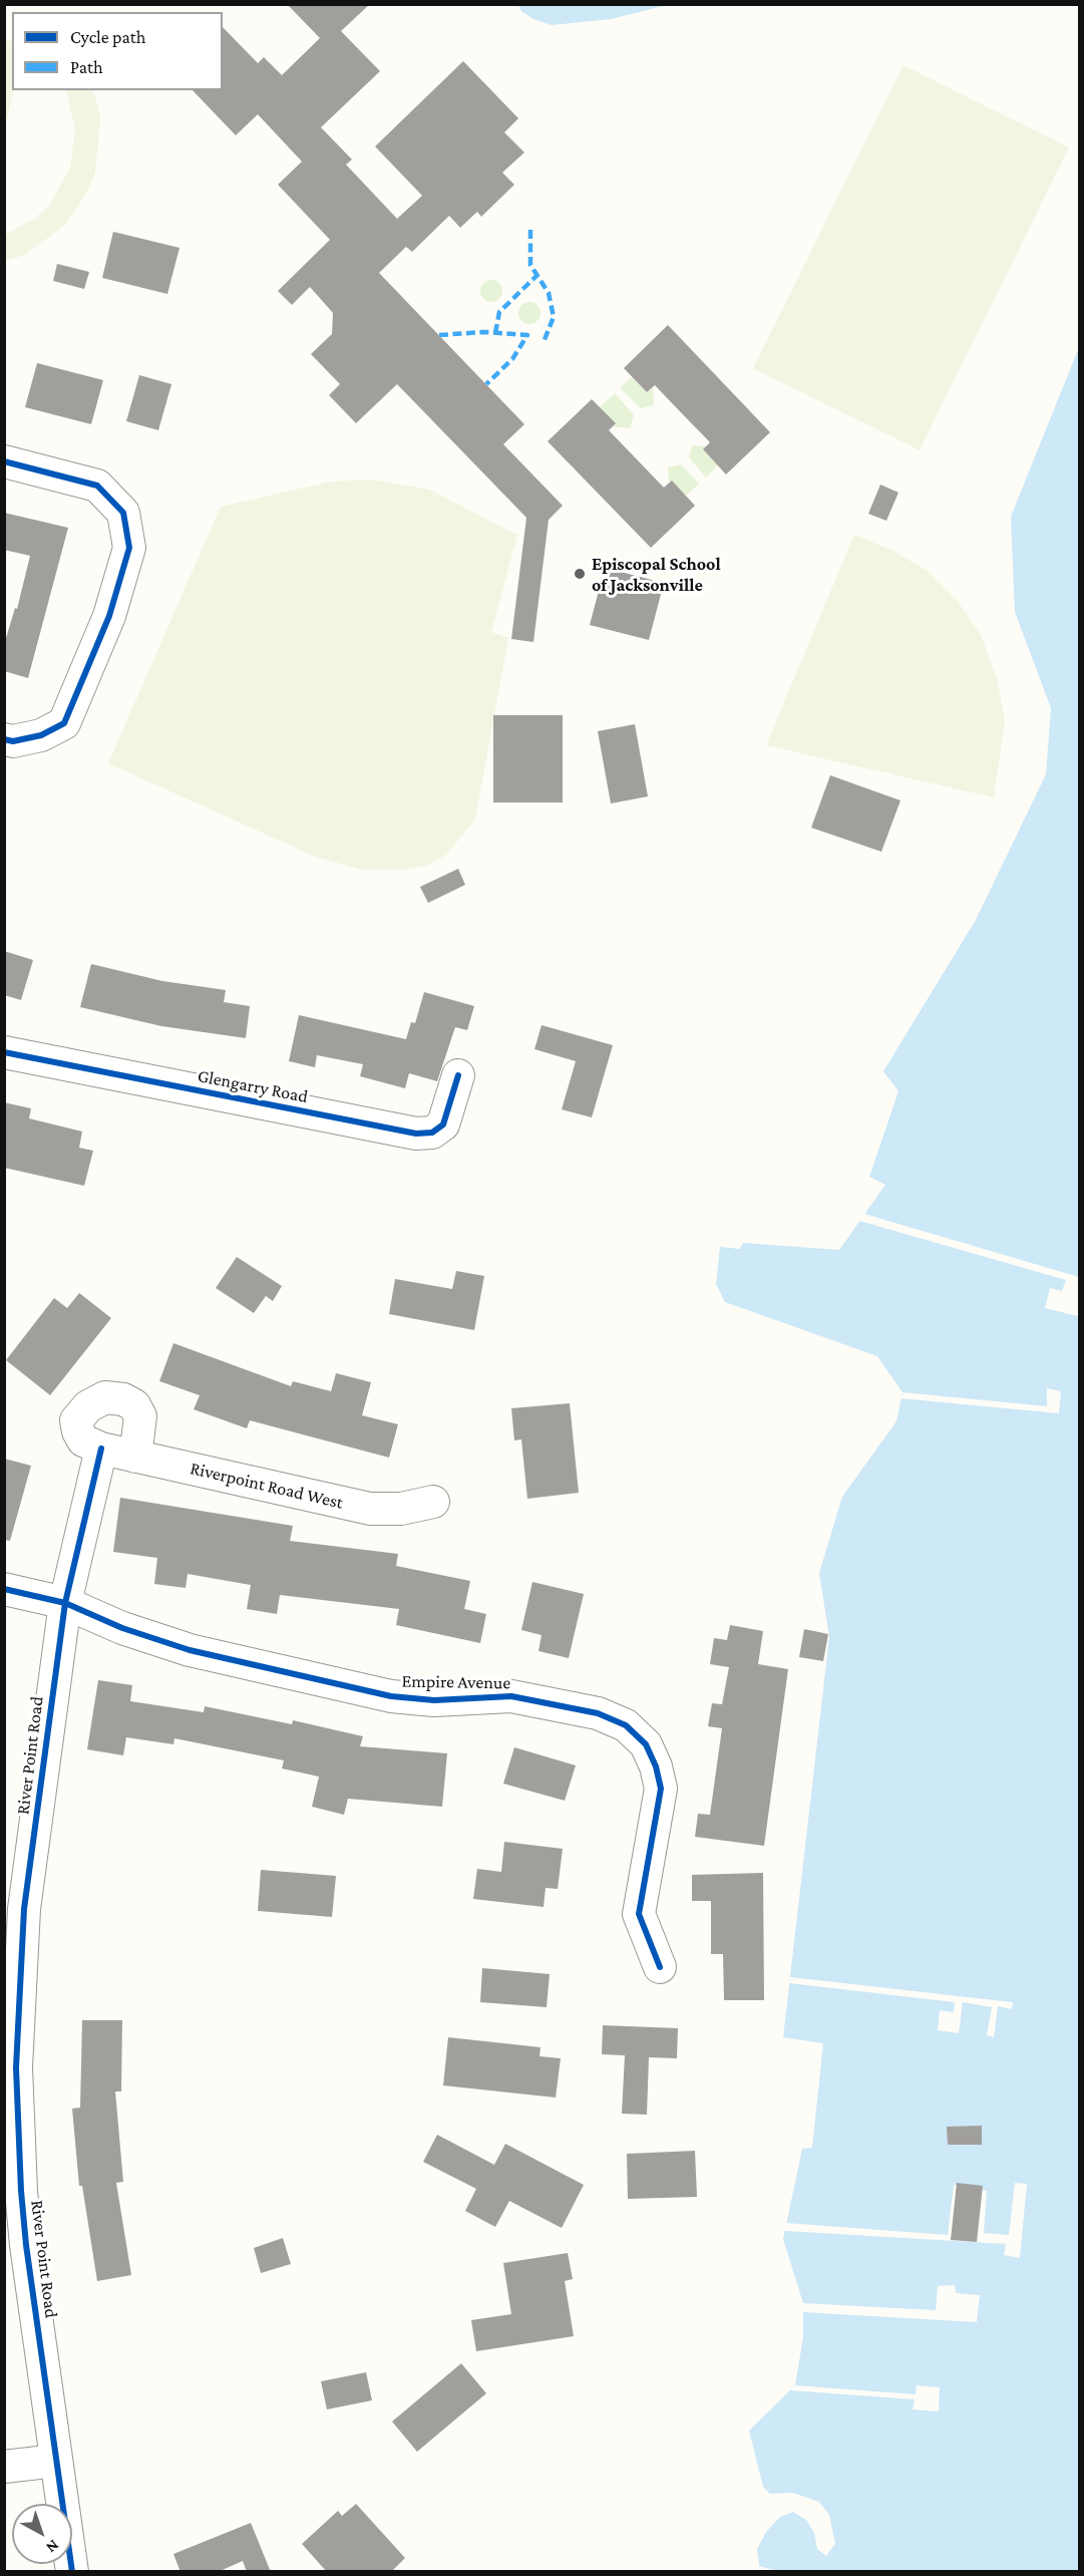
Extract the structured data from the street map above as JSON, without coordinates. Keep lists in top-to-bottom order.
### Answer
{
  "streets": {
    "street": [
      "Glengarry Road",
      "Riverpoint Road West",
      "Empire Avenue",
      "River Point Road"
    ]
  },
  "crossings": [
    ["Riverpoint Road West", "River Point Road"],
    ["Empire Avenue", "River Point Road"]
  ],
  "places": ["Episcopal School of Jacksonville"],
  "legend": ["Cycle path", "Path"],
  "north": "bottom right"
}
